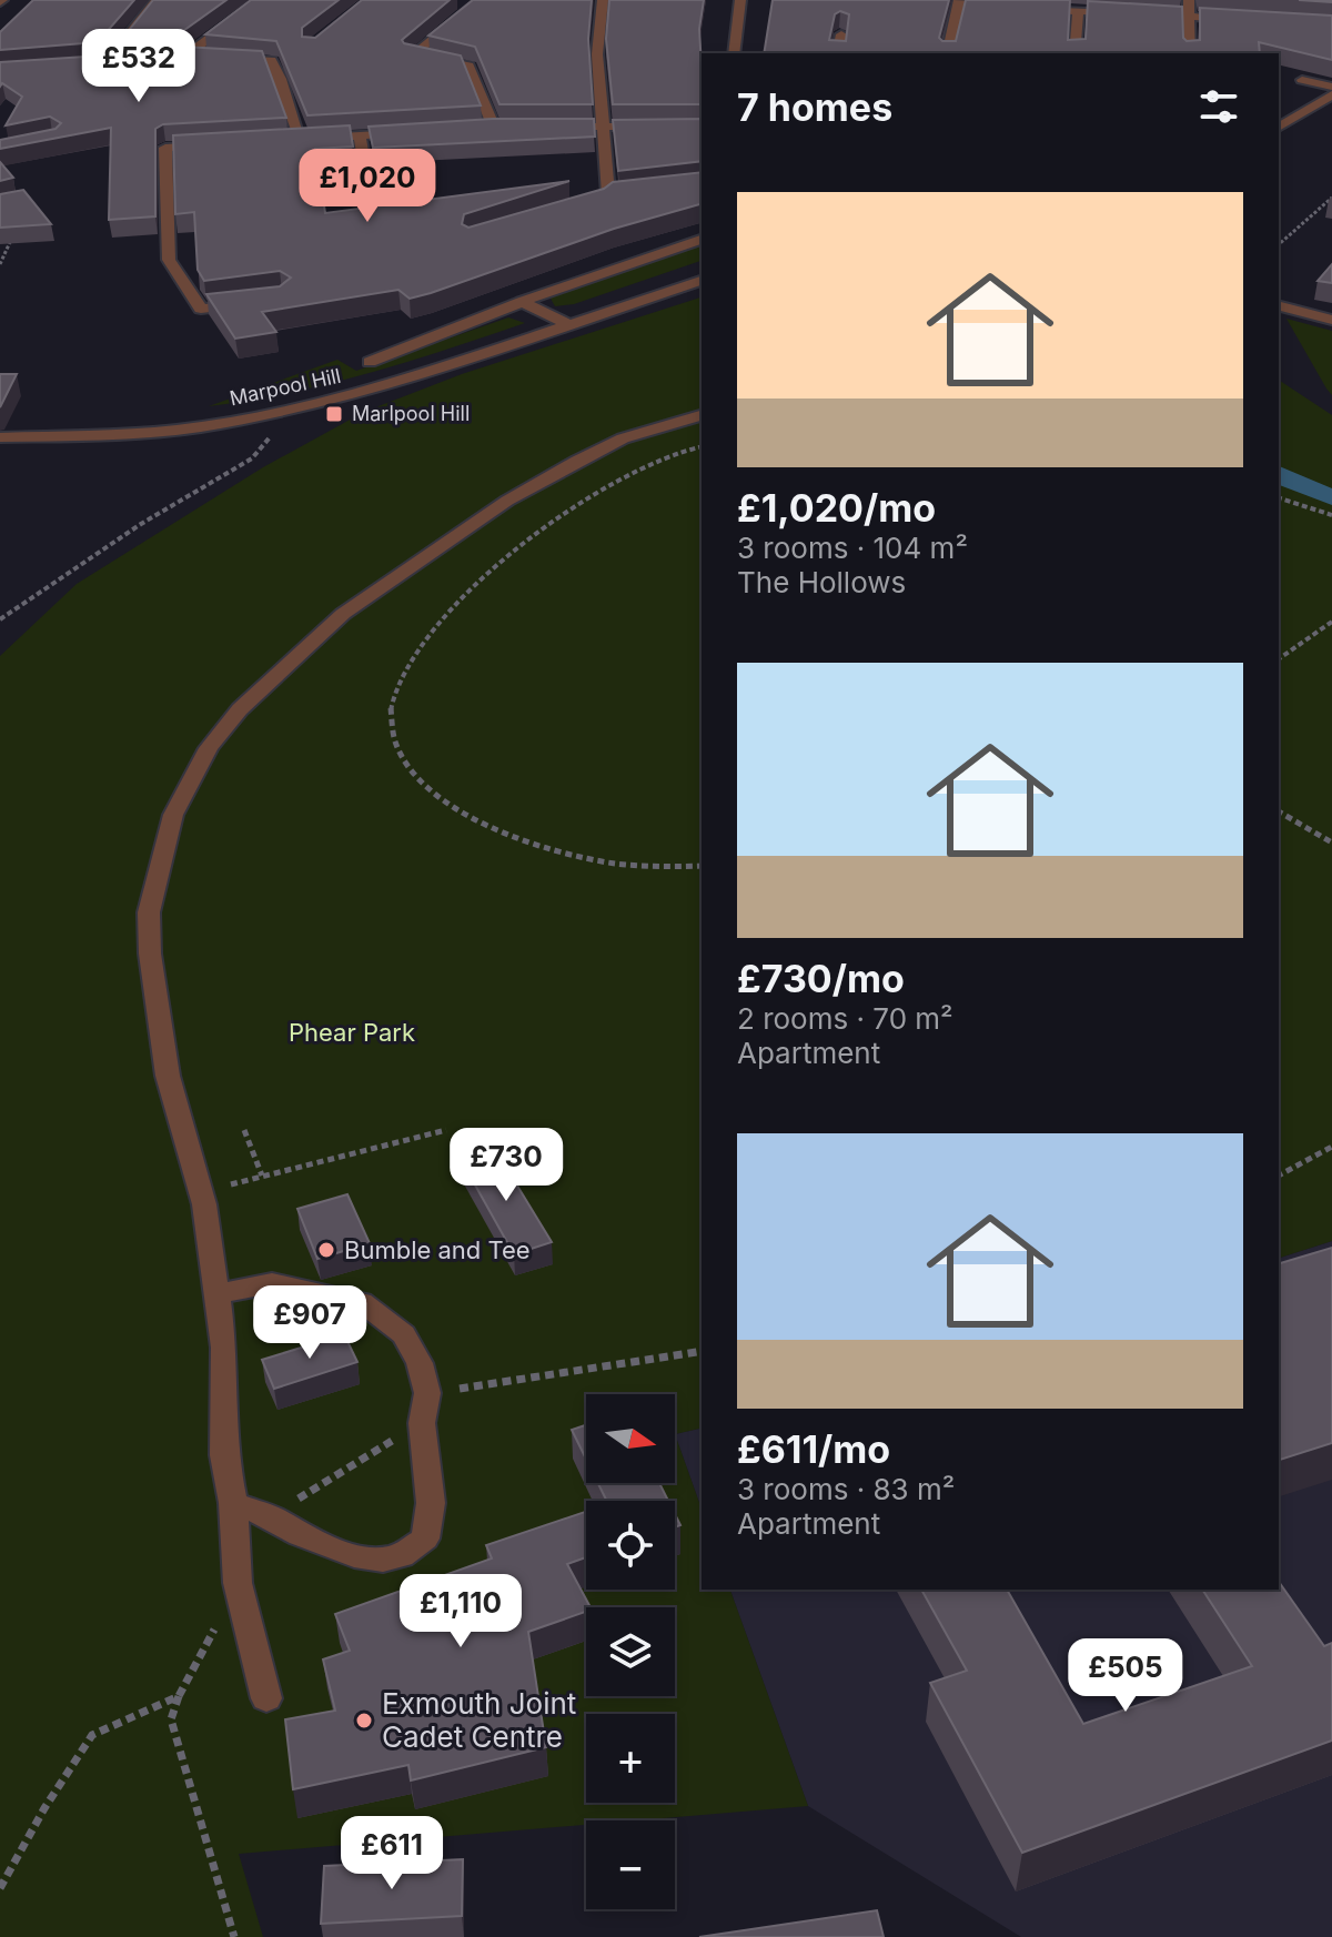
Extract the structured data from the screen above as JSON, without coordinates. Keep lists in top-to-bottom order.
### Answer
{
  "streets": {
    "street": ["Marpool Hill"]
  },
  "parks": ["Phear Park"],
  "places": {
    "transit": ["Marlpool Hill"],
    "other": ["Bumble and Tee", "Exmouth Joint Cadet Centre"]
  },
  "north": "right",
  "page": {
    "price": [
      "£532",
      "£1,020",
      "£730",
      "£907",
      "£1,110",
      "£505",
      "£611"
    ],
    "heading": "7 homes",
    "list": [
      {
        "name": "£1,020/mo",
        "note": "3 rooms · 104 m² · The Hollows"
      },
      {
        "name": "£730/mo",
        "note": "2 rooms · 70 m² · Apartment"
      },
      {
        "name": "£611/mo",
        "note": "3 rooms · 83 m² · Apartment"
      }
    ],
    "map_buttons": ["+", "−"]
  }
}
